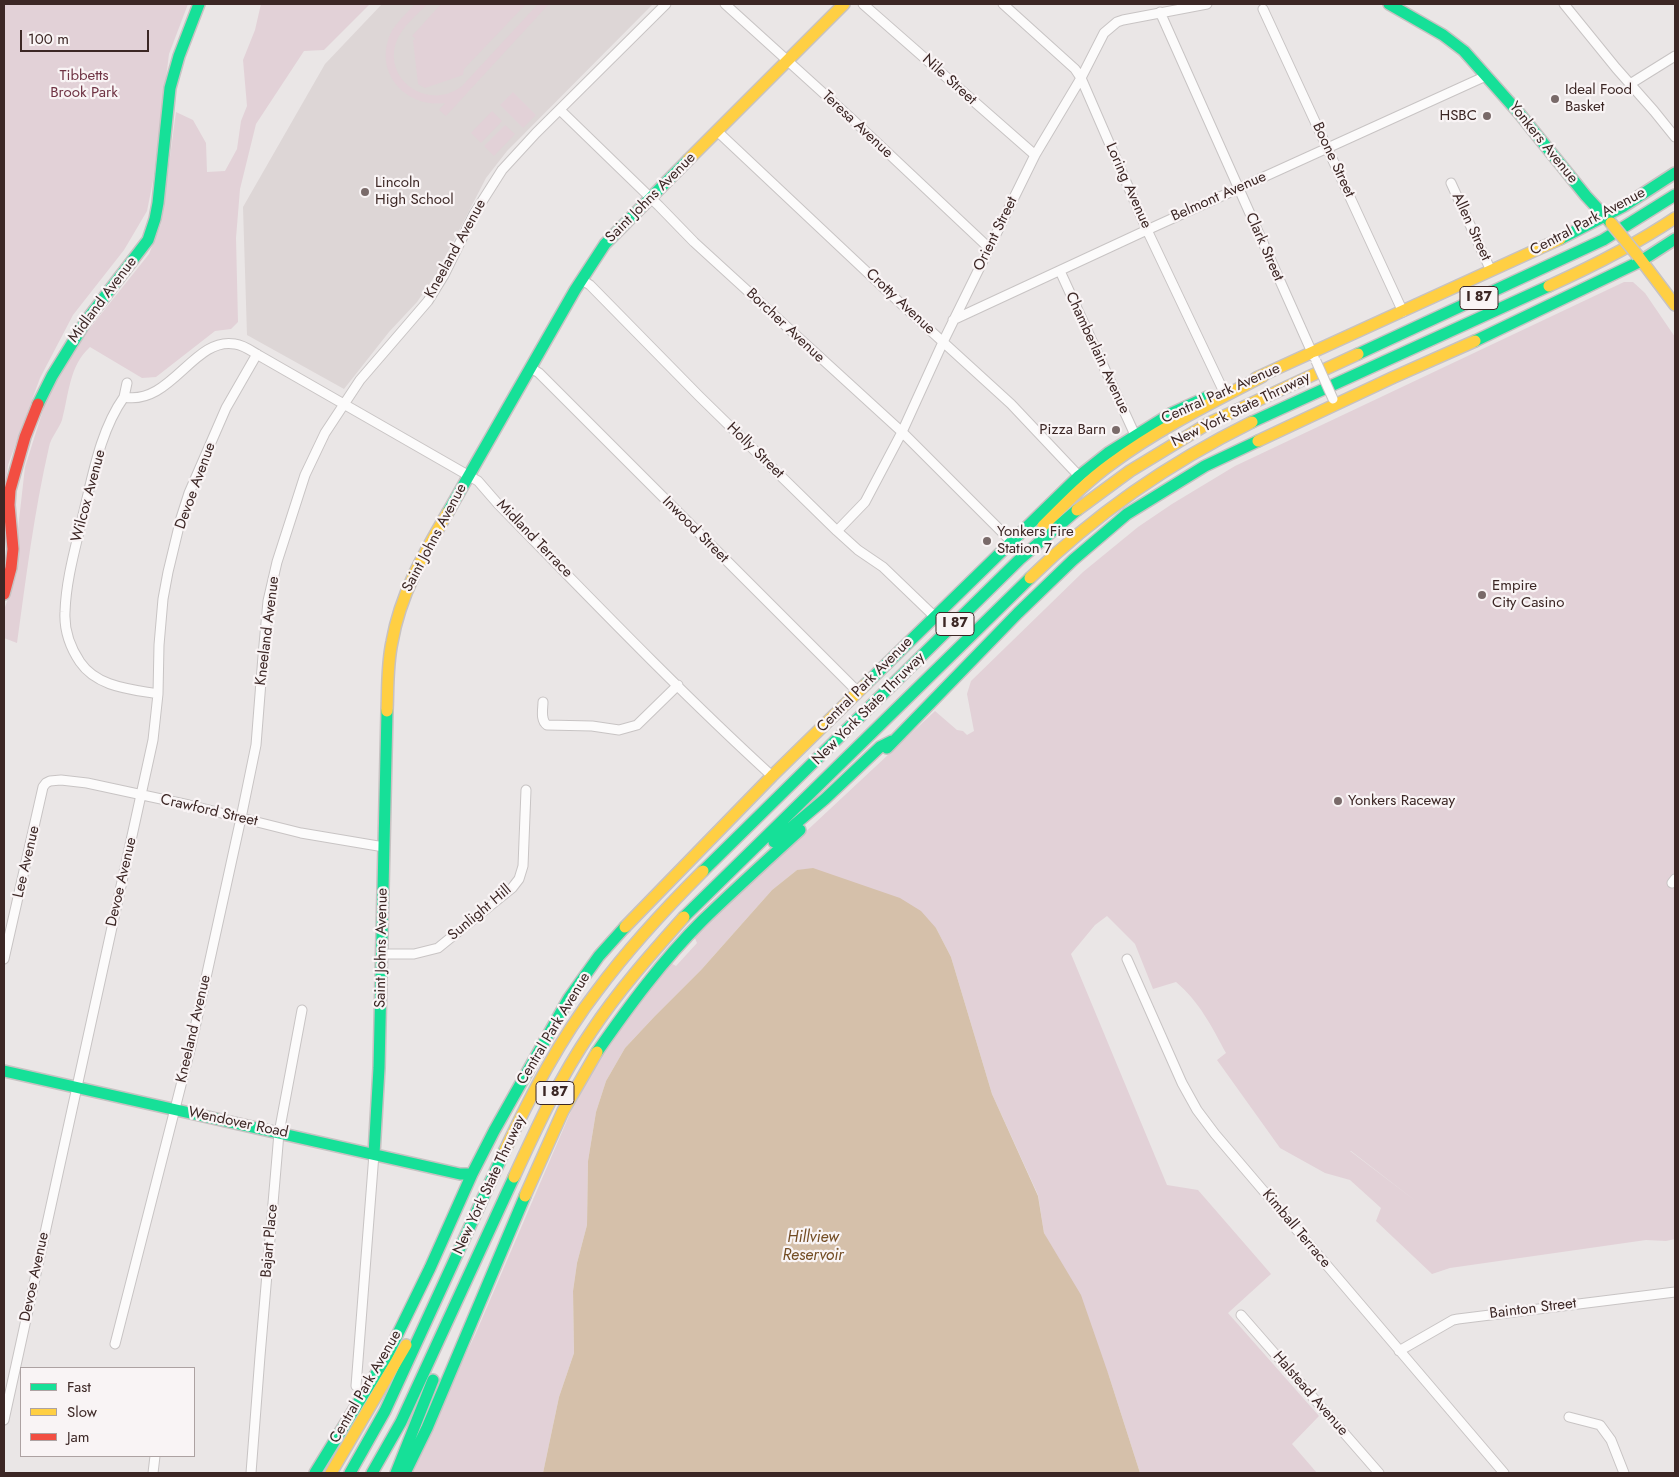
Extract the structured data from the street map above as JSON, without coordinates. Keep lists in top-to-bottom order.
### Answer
{
  "streets": {
    "main road": [
      "Yonkers Avenue",
      "Saint Johns Avenue",
      "Central Park Avenue",
      "I 87",
      "Midland Avenue",
      "New York State Thruway",
      "Wendover Road"
    ],
    "street": [
      "Nile Street",
      "Teresa Avenue",
      "Boone Street",
      "Loring Avenue",
      "Belmont Avenue",
      "Allen Street",
      "Orient Street",
      "Clark Street",
      "Kneeland Avenue",
      "Crotty Avenue",
      "Borcher Avenue",
      "Chamberlain Avenue",
      "Holly Street",
      "Devoe Avenue",
      "Wilcox Avenue",
      "Inwood Street",
      "Midland Terrace",
      "Crawford Street",
      "Lee Avenue",
      "Sunlight Hill",
      "Kimball Terrace",
      "Bajart Place",
      "Bainton Street",
      "Halstead Avenue"
    ]
  },
  "crossings": [
    ["Nile Street", "Orient Street"],
    ["Teresa Avenue", "Saint Johns Avenue"],
    ["Teresa Avenue", "Orient Street"],
    ["Yonkers Avenue", "Belmont Avenue"],
    ["Yonkers Avenue", "Central Park Avenue"],
    ["Boone Street", "Belmont Avenue"],
    ["Boone Street", "Central Park Avenue"],
    ["Loring Avenue", "Belmont Avenue"],
    ["Loring Avenue", "Central Park Avenue"],
    ["Loring Avenue", "Orient Street"],
    ["Belmont Avenue", "Orient Street"],
    ["Belmont Avenue", "Clark Street"],
    ["Belmont Avenue", "Chamberlain Avenue"],
    ["Saint Johns Avenue", "Crotty Avenue"],
    ["Saint Johns Avenue", "Borcher Avenue"],
    ["Saint Johns Avenue", "Holly Street"],
    ["Saint Johns Avenue", "Inwood Street"],
    ["Saint Johns Avenue", "Midland Terrace"],
    ["Saint Johns Avenue", "Crawford Street"],
    ["Saint Johns Avenue", "Sunlight Hill"],
    ["Saint Johns Avenue", "Wendover Road"],
    ["Central Park Avenue", "Allen Street"],
    ["Central Park Avenue", "Clark Street"],
    ["Central Park Avenue", "Crotty Avenue"],
    ["Central Park Avenue", "Borcher Avenue"],
    ["Central Park Avenue", "Chamberlain Avenue"],
    ["Central Park Avenue", "Holly Street"],
    ["Central Park Avenue", "Inwood Street"],
    ["Central Park Avenue", "Midland Terrace"],
    ["Central Park Avenue", "Wendover Road"],
    ["Orient Street", "Clark Street"],
    ["Orient Street", "Crotty Avenue"],
    ["Orient Street", "Borcher Avenue"],
    ["Orient Street", "Holly Street"],
    ["Kneeland Avenue", "Borcher Avenue"],
    ["Kneeland Avenue", "Midland Terrace"],
    ["Kneeland Avenue", "Crawford Street"],
    ["Kneeland Avenue", "Wendover Road"],
    ["Devoe Avenue", "Wilcox Avenue"],
    ["Devoe Avenue", "Midland Terrace"],
    ["Devoe Avenue", "Crawford Street"],
    ["Devoe Avenue", "Wendover Road"],
    ["Crawford Street", "Lee Avenue"],
    ["Wendover Road", "Bajart Place"],
    ["Kimball Terrace", "Bainton Street"]
  ],
  "water": ["Hillview Reservoir"],
  "parks": ["Tibbetts Brook Park"],
  "places": [
    "Ideal Food Basket",
    "HSBC",
    "Lincoln High School",
    "Pizza Barn",
    "Yonkers Fire Station 7",
    "Empire City Casino",
    "Yonkers Raceway"
  ],
  "legend": ["Fast", "Slow", "Jam"],
  "scale_bar": "100 m"
}
